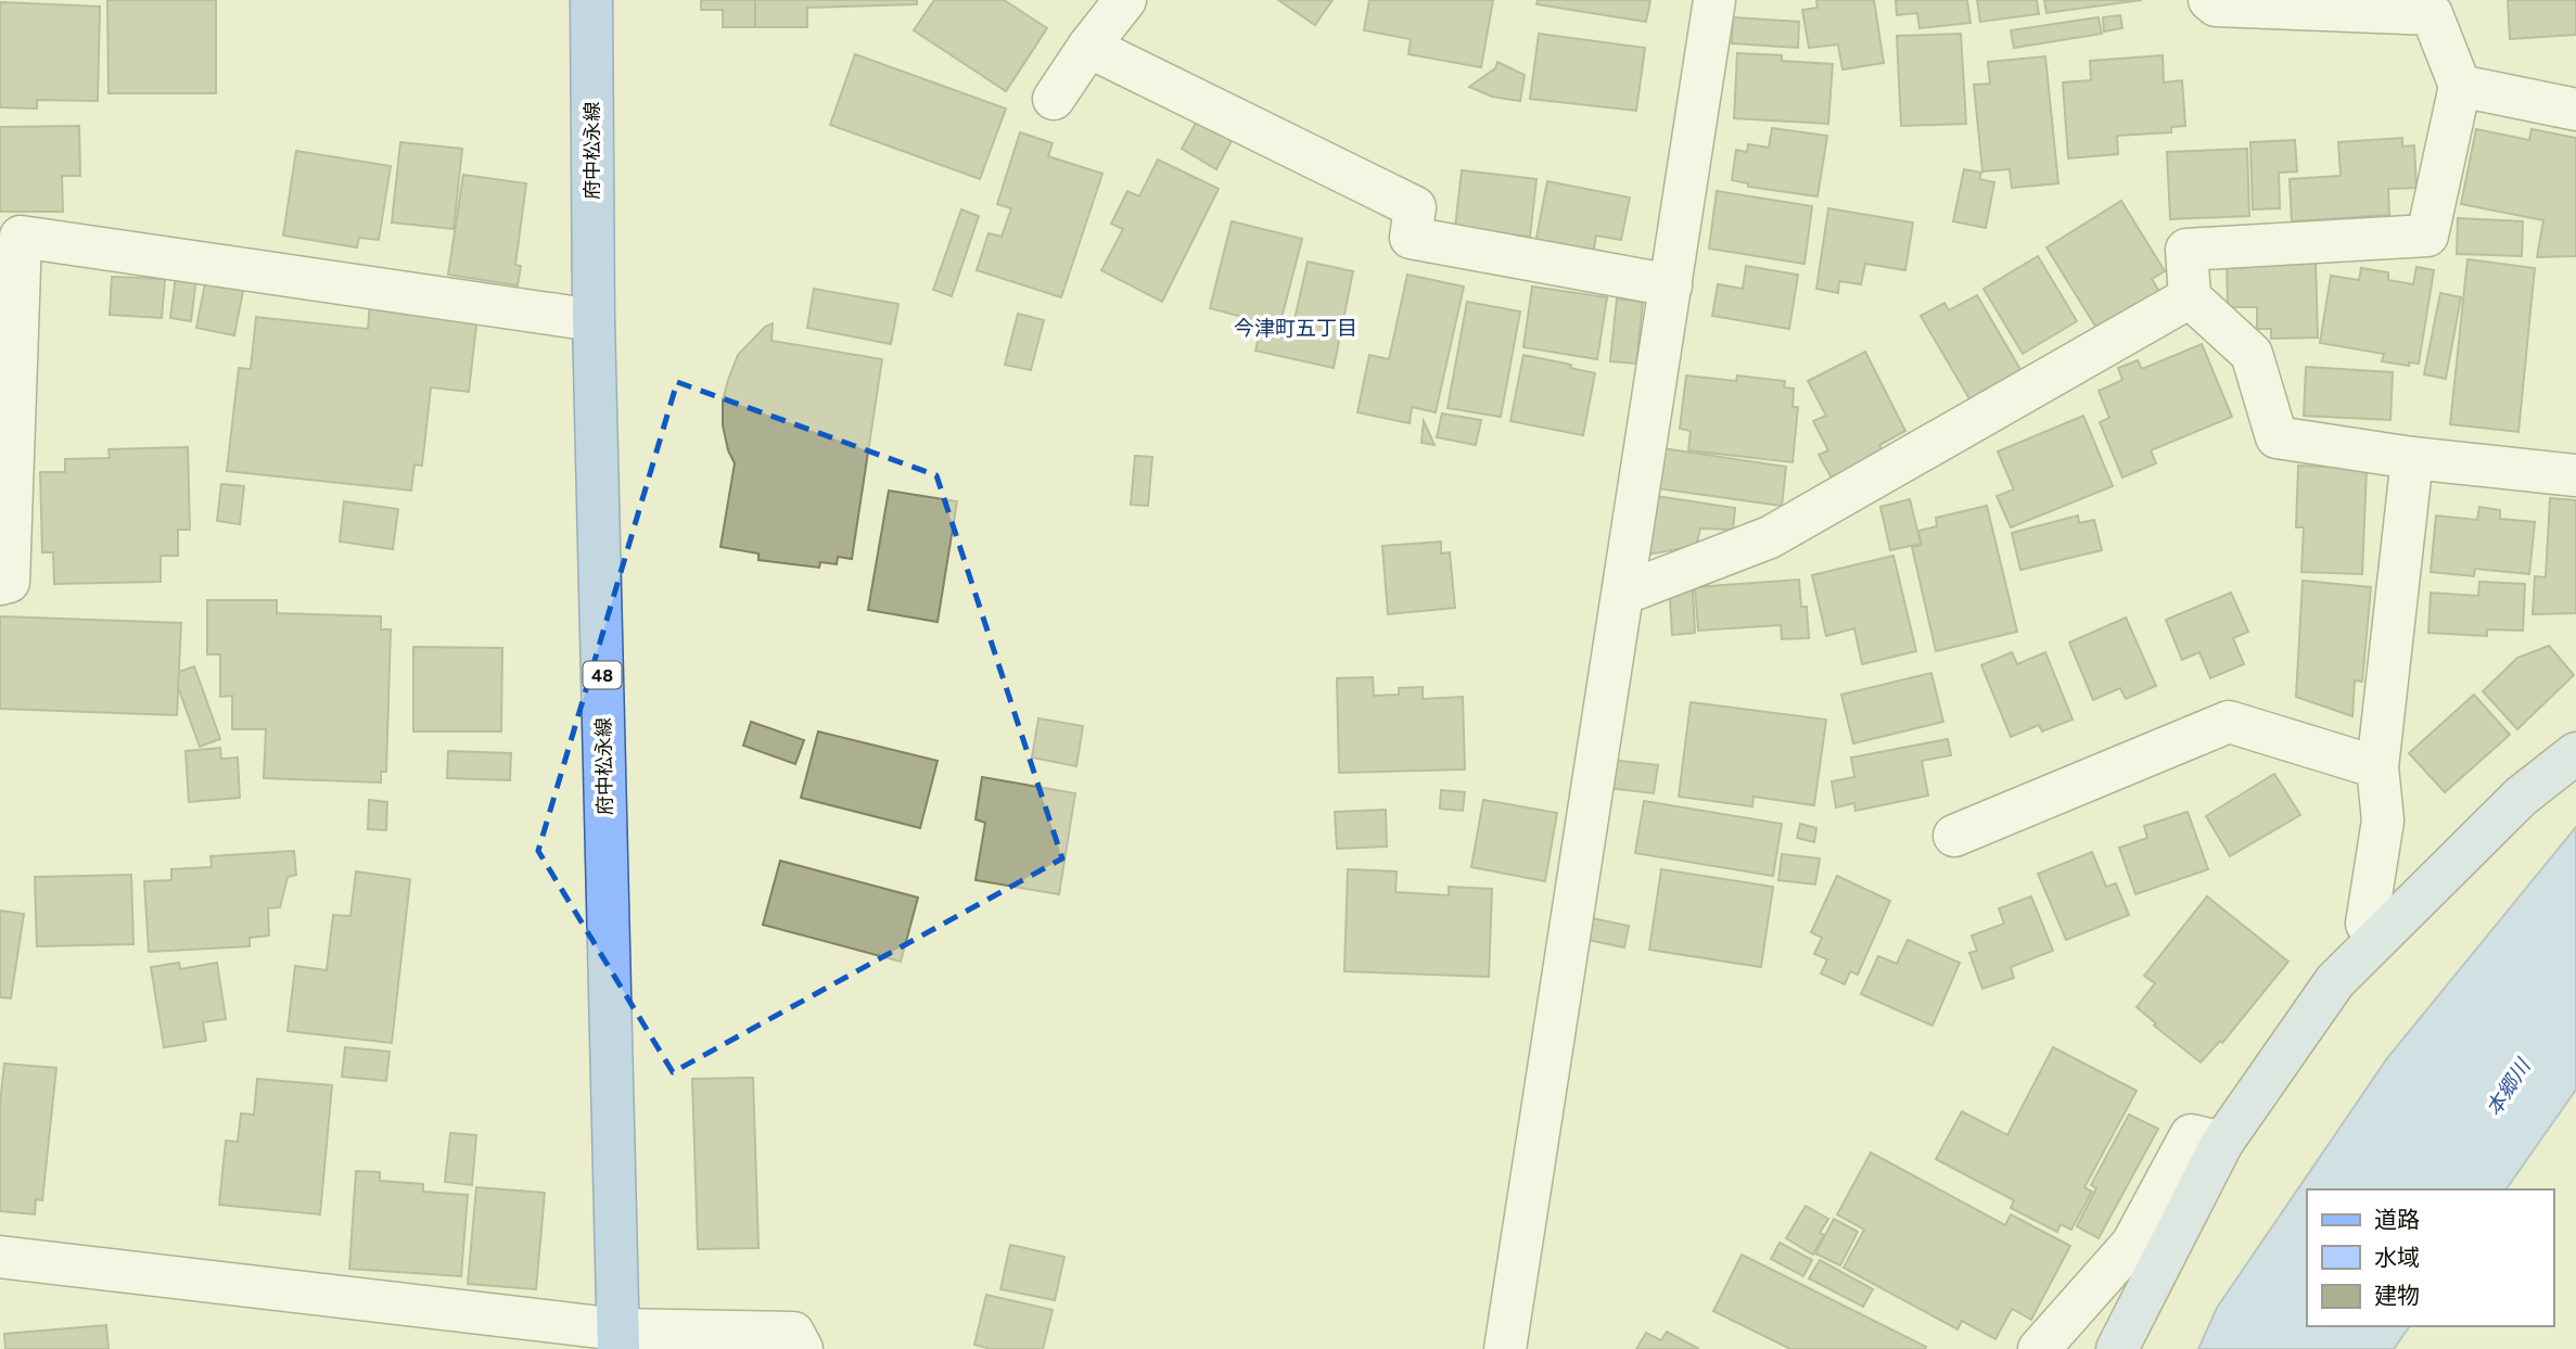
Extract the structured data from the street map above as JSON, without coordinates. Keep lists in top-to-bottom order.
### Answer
{
  "streets": {
    "main road": ["府中松永線", "48"]
  },
  "districts": ["今津町五丁目"],
  "water": ["本郷川"],
  "legend": ["道路", "水域", "建物"]
}
